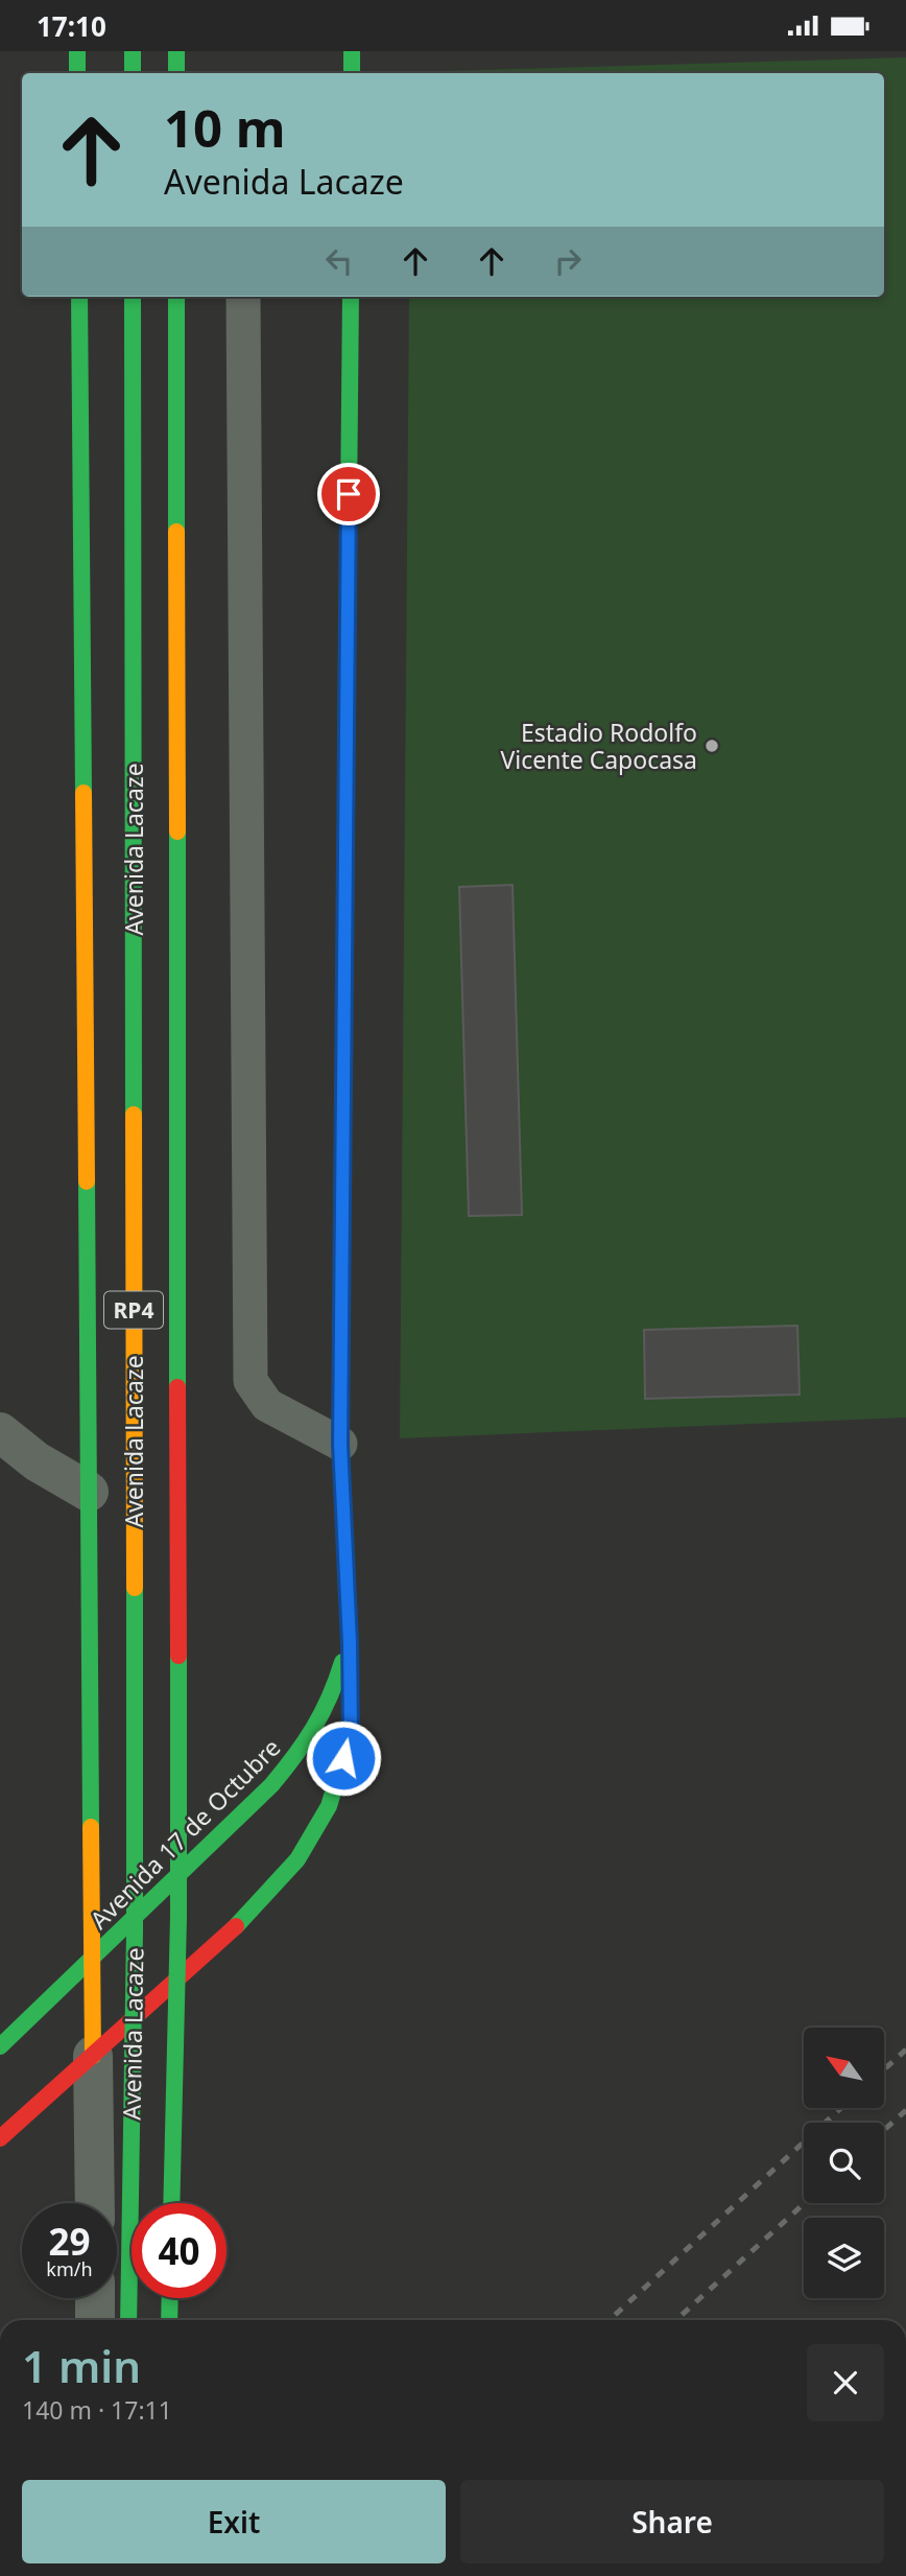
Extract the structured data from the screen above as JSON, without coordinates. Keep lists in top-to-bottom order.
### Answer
{
  "streets": {
    "street": ["Avenida Lacaze", "RP4", "Avenida 17 de Octubre"]
  },
  "crossings": [
    ["Avenida Lacaze", "Avenida 17 de Octubre"]
  ],
  "places": ["Estadio Rodolfo Vicente Capocasa"],
  "north": "top left",
  "page": {
    "status": "17:10",
    "turn": ["10 m", "Avenida Lacaze"],
    "speed": "29 km/h",
    "limit": "40",
    "heading": ["1 min", "140 m · 17:11"],
    "buttons": ["Exit", "Share"]
  }
}
